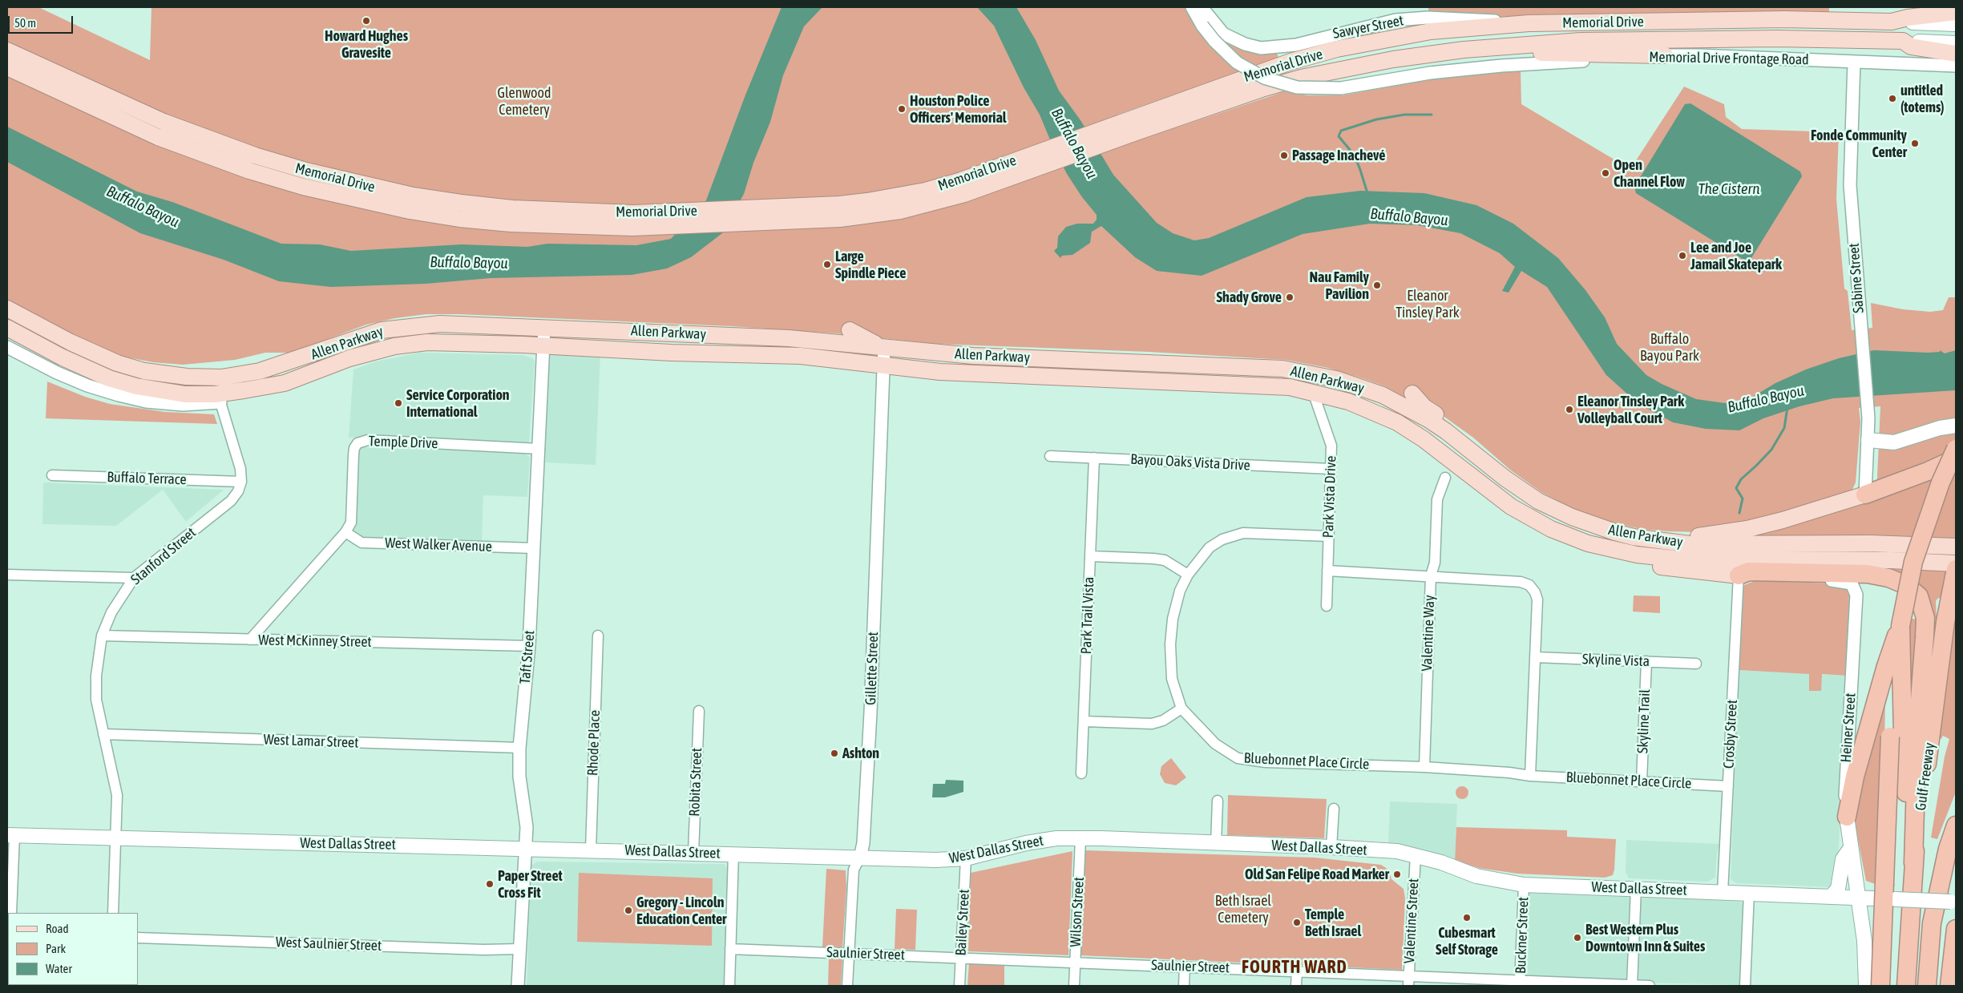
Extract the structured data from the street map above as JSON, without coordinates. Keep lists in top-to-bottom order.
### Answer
{
  "streets": {
    "highway": ["Gulf Freeway"],
    "main road": [
      "Memorial Drive",
      "Allen Parkway",
      "Heiner Street",
      "West Dallas Street"
    ],
    "street": [
      "Sawyer Street",
      "Memorial Drive Frontage Road",
      "Sabine Street",
      "Temple Drive",
      "Bayou Oaks Vista Drive",
      "Buffalo Terrace",
      "Park Vista Drive",
      "West Walker Avenue",
      "Stanford Street",
      "Park Trail Vista",
      "Valentine Way",
      "West McKinney Street",
      "Taft Street",
      "Skyline Vista",
      "Gillette Street",
      "Skyline Trail",
      "Crosby Street",
      "West Lamar Street",
      "Rhode Place",
      "Bluebonnet Place Circle",
      "Robita Street",
      "Wilson Street",
      "Valentine Street",
      "Bailey Street",
      "Buckner Street",
      "West Saulnier Street",
      "Saulnier Street"
    ]
  },
  "crossings": [
    ["Memorial Drive", "Sawyer Street"],
    ["Memorial Drive Frontage Road", "Sabine Street"],
    ["Allen Parkway", "Park Vista Drive"],
    ["Allen Parkway", "Taft Street"],
    ["Allen Parkway", "Gillette Street"],
    ["Temple Drive", "West Walker Avenue"],
    ["Temple Drive", "West McKinney Street"],
    ["Temple Drive", "Taft Street"],
    ["Bayou Oaks Vista Drive", "Park Vista Drive"],
    ["Bayou Oaks Vista Drive", "Park Trail Vista"],
    ["Buffalo Terrace", "Stanford Street"],
    ["Park Vista Drive", "Bluebonnet Place Circle"],
    ["West Walker Avenue", "Taft Street"],
    ["Stanford Street", "West McKinney Street"],
    ["Stanford Street", "West Lamar Street"],
    ["Stanford Street", "West Dallas Street"],
    ["Valentine Way", "Bluebonnet Place Circle"],
    ["West McKinney Street", "Taft Street"],
    ["Taft Street", "West Lamar Street"],
    ["Taft Street", "West Dallas Street"],
    ["Taft Street", "West Saulnier Street"],
    ["Skyline Vista", "Skyline Trail"],
    ["Gillette Street", "West Dallas Street"],
    ["Gillette Street", "Saulnier Street"],
    ["Skyline Trail", "Bluebonnet Place Circle"],
    ["Heiner Street", "Crosby Street"],
    ["Heiner Street", "West Dallas Street"],
    ["Crosby Street", "Bluebonnet Place Circle"],
    ["Crosby Street", "West Dallas Street"],
    ["Rhode Place", "West Dallas Street"],
    ["Robita Street", "West Dallas Street"],
    ["West Dallas Street", "Wilson Street"],
    ["West Dallas Street", "Valentine Street"],
    ["West Dallas Street", "Bailey Street"],
    ["West Dallas Street", "Buckner Street"],
    ["Wilson Street", "Saulnier Street"],
    ["Valentine Street", "Saulnier Street"],
    ["Bailey Street", "Saulnier Street"],
    ["Buckner Street", "Saulnier Street"]
  ],
  "districts": ["FOURTH WARD"],
  "water": ["Buffalo Bayou", "The Cistern"],
  "parks": [
    "Glenwood Cemetery",
    "Eleanor Tinsley Park",
    "Buffalo Bayou Park",
    "Beth Israel Cemetery"
  ],
  "places": [
    "Howard Hughes Gravesite",
    "untitled (totems)",
    "Houston Police Officers' Memorial",
    "Fonde Community Center",
    "Passage Inachevé",
    "Open Channel Flow",
    "Lee and Joe Jamail Skatepark",
    "Large Spindle Piece",
    "Nau Family Pavilion",
    "Shady Grove",
    "Service Corporation International",
    "Eleanor Tinsley Park Volleyball Court",
    "Ashton",
    "Old San Felipe Road Marker",
    "Paper Street Cross Fit",
    "Gregory - Lincoln Education Center",
    "Cubesmart Self Storage",
    "Temple Beth Israel",
    "Best Western Plus Downtown Inn & Suites"
  ],
  "legend": ["Road", "Park", "Water"],
  "scale_bar": "50 m"
}
